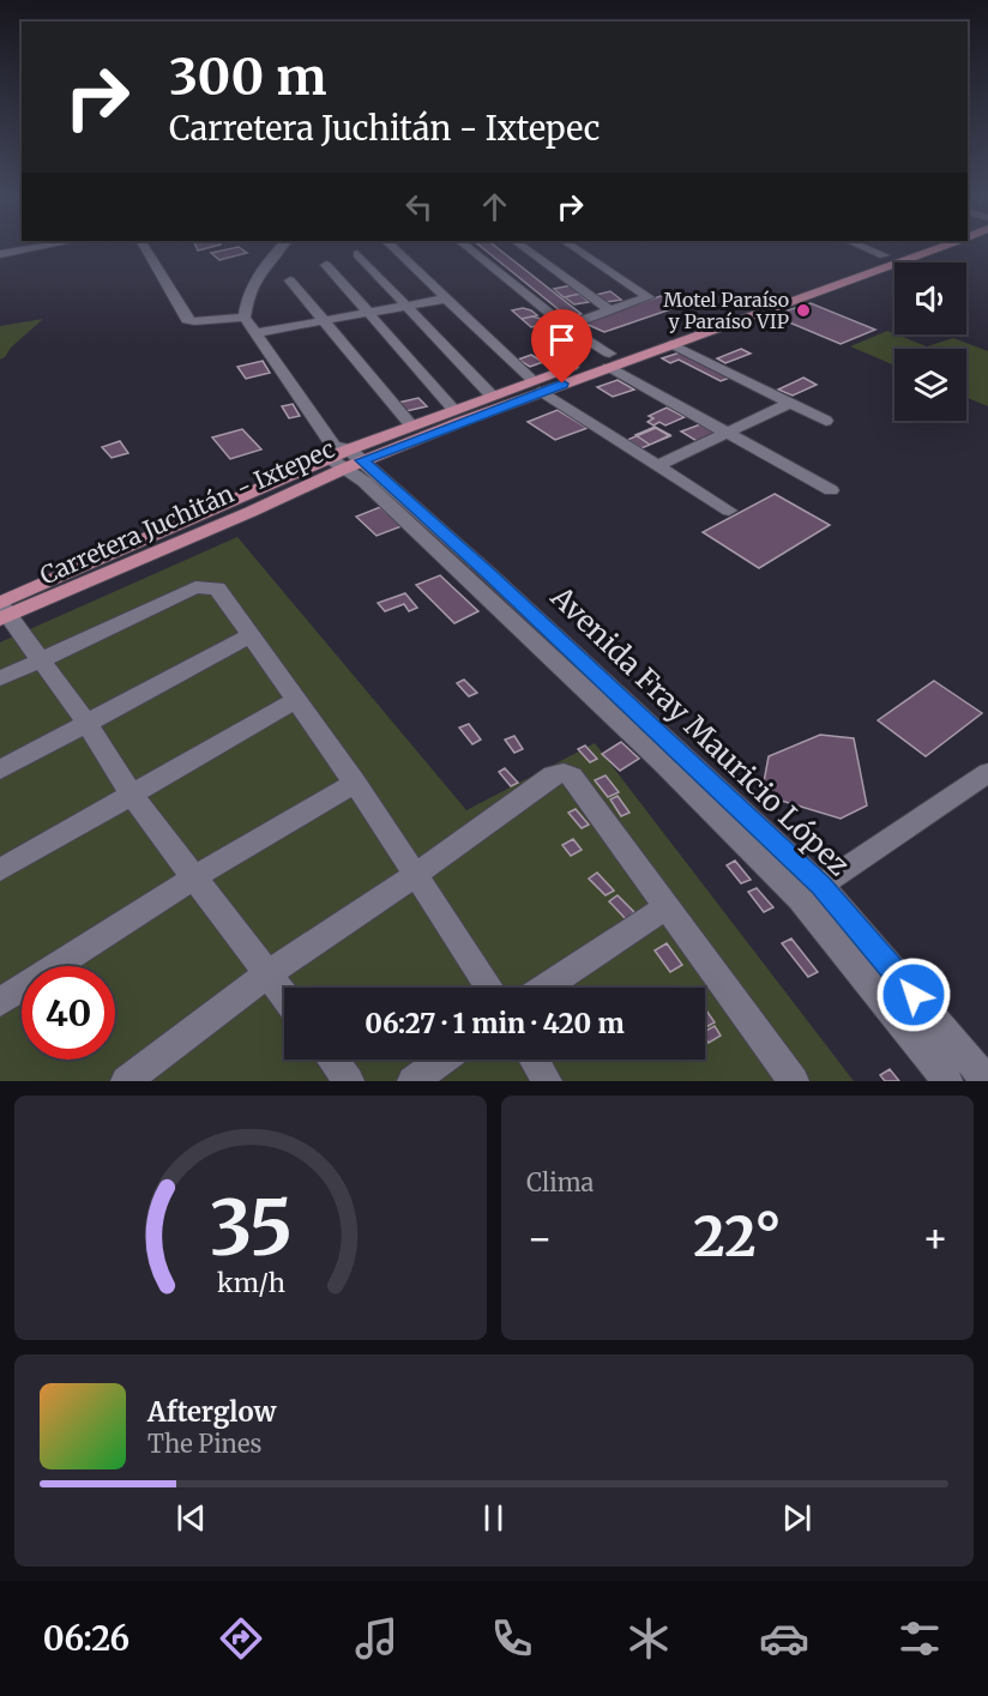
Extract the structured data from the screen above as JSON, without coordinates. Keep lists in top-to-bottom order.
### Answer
{
  "streets": {
    "main road": ["Carretera Juchitán - Ixtepec"],
    "street": ["Avenida Fray Mauricio López"]
  },
  "crossings": [
    ["Carretera Juchitán - Ixtepec", "Avenida Fray Mauricio López"]
  ],
  "places": ["Motel Paraíso y Paraíso VIP"],
  "page": {
    "turn": ["300 m", "Carretera Juchitán - Ixtepec"],
    "limit": "40",
    "trip": "06:27 · 1 min · 420 m",
    "tile": "Clima",
    "heat": ["−", "22°", "+"],
    "song": ["Afterglow", "The Pines"],
    "tabs": "06:26",
    "gauge": ["35", "km/h"]
  }
}
